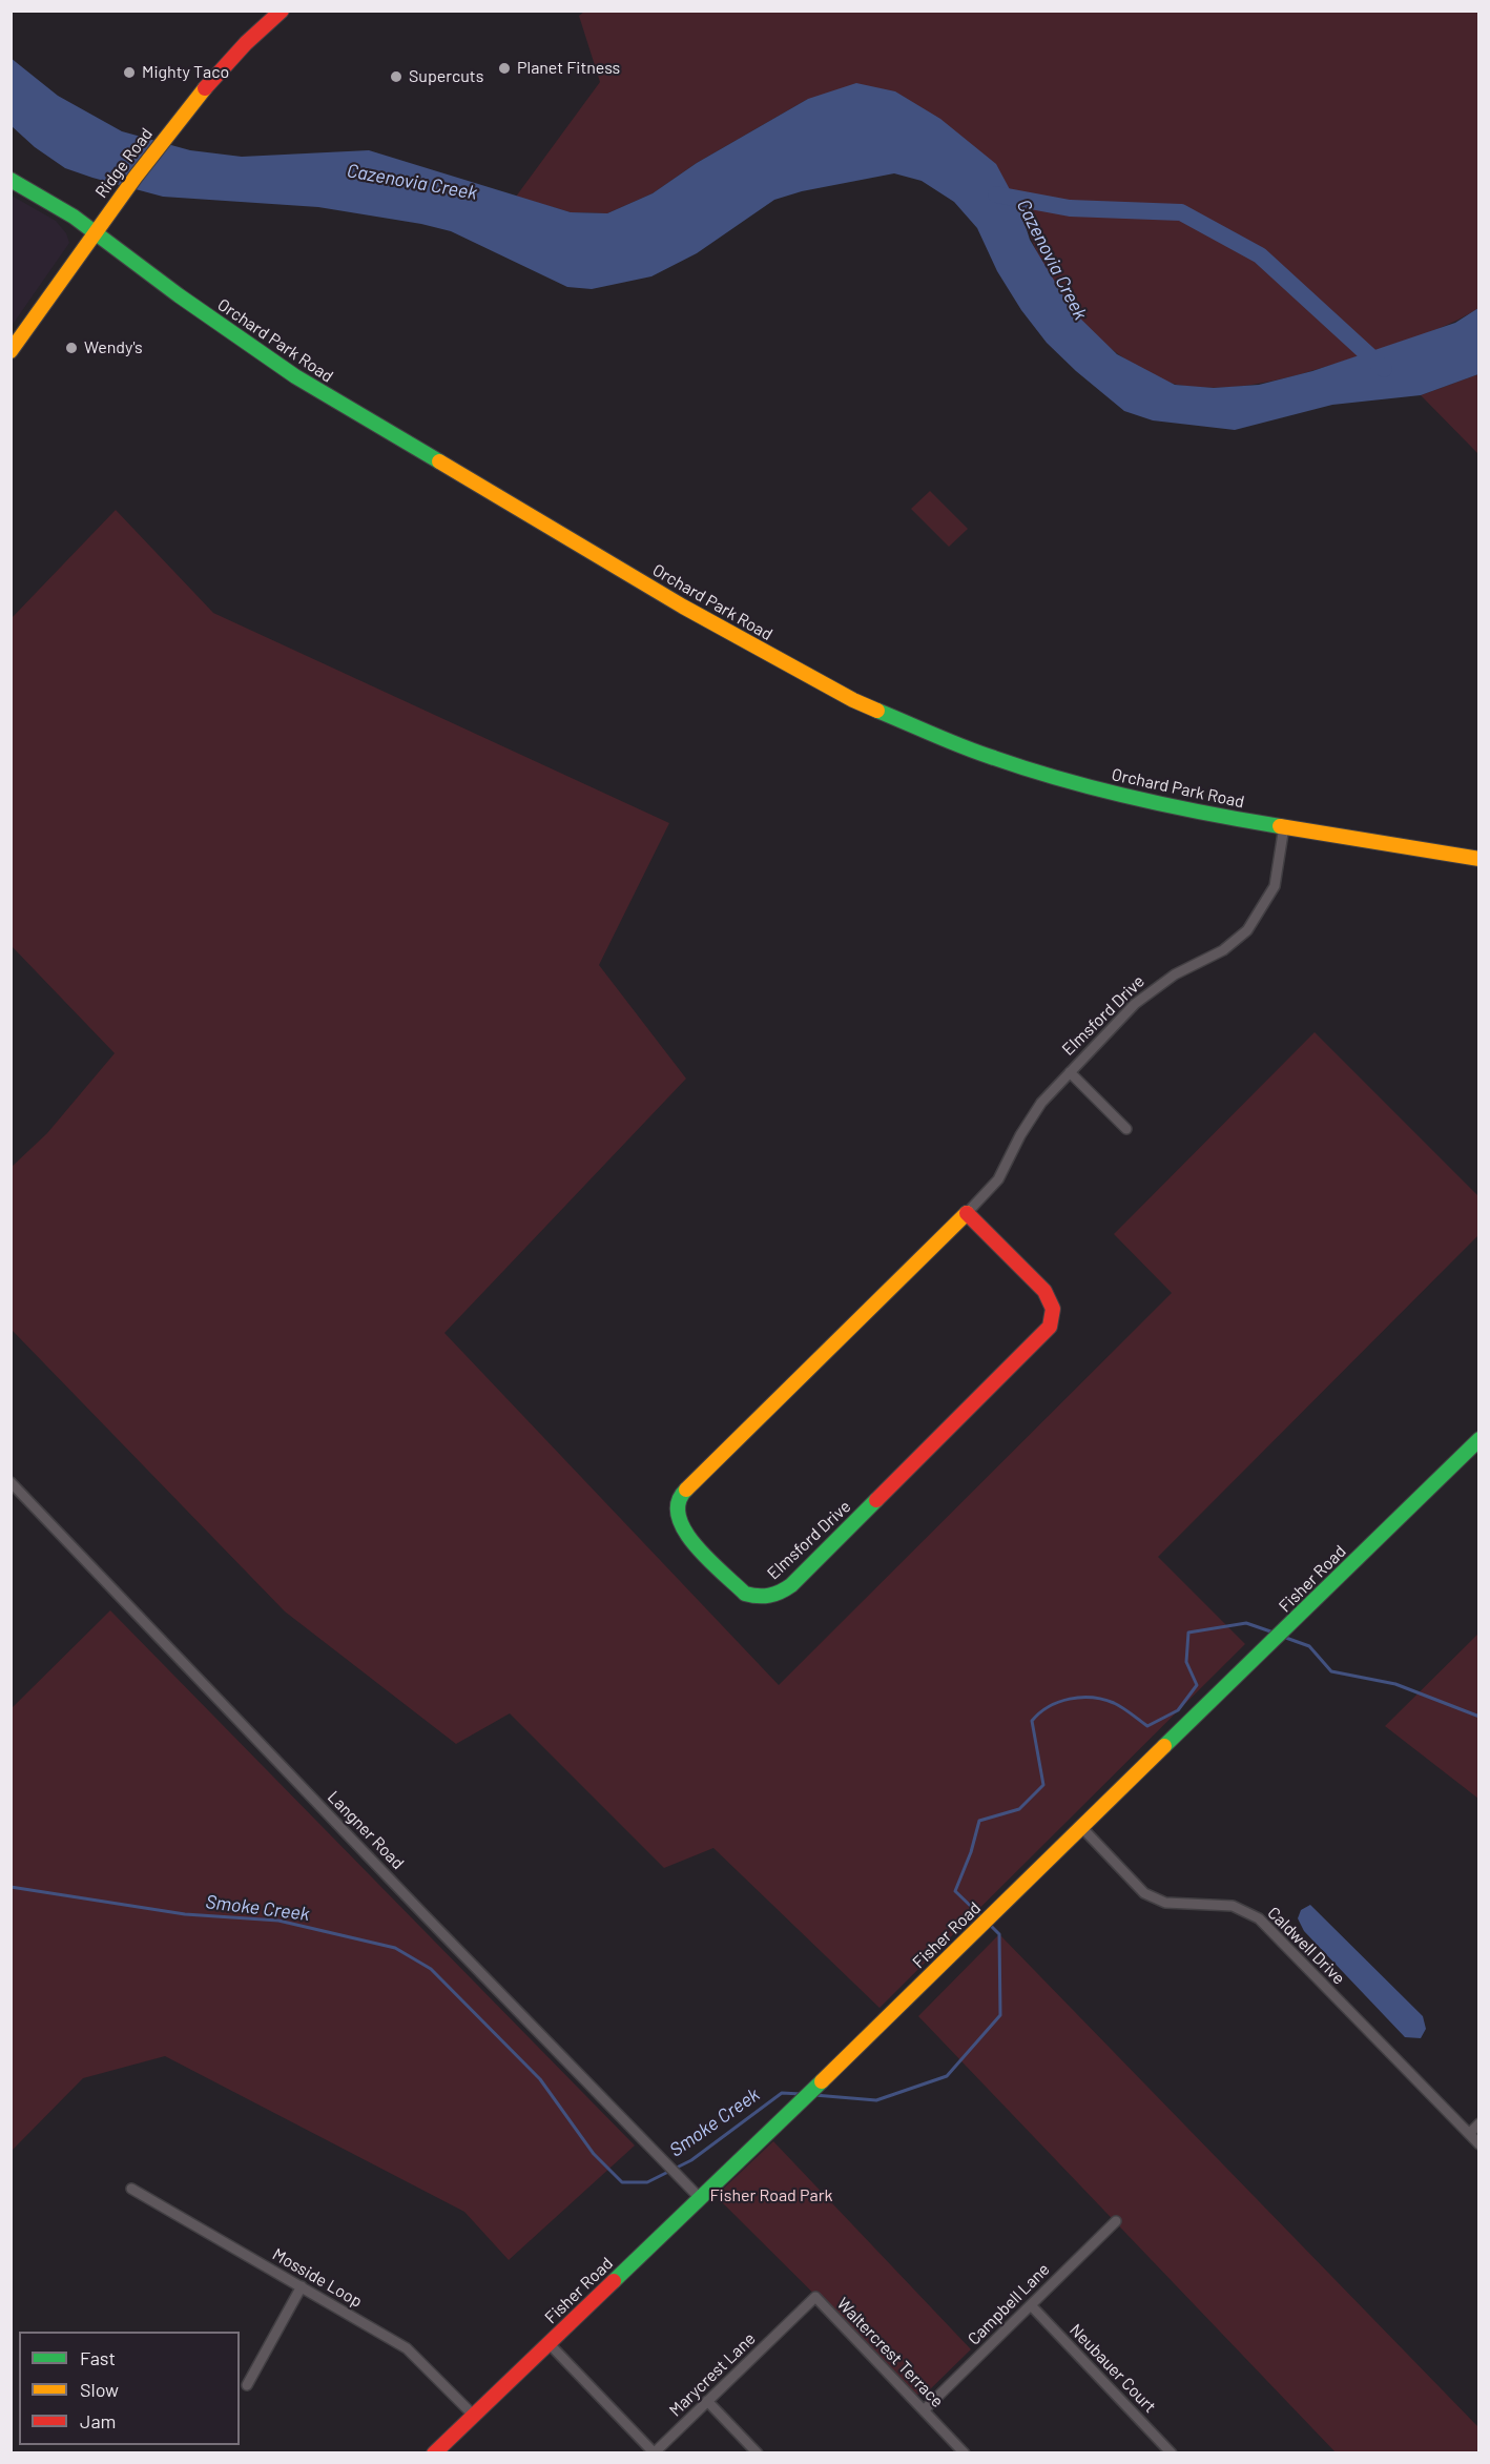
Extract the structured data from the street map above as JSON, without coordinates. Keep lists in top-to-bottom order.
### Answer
{
  "streets": {
    "street": [
      "Ridge Road",
      "Orchard Park Road",
      "Elmsford Drive",
      "Fisher Road",
      "Langner Road",
      "Caldwell Drive",
      "Mosside Loop",
      "Campbell Lane",
      "Waltercrest Terrace",
      "Neubauer Court",
      "Marycrest Lane"
    ]
  },
  "crossings": [
    ["Ridge Road", "Orchard Park Road"],
    ["Orchard Park Road", "Elmsford Drive"],
    ["Fisher Road", "Langner Road"],
    ["Fisher Road", "Caldwell Drive"],
    ["Fisher Road", "Mosside Loop"],
    ["Fisher Road", "Marycrest Lane"],
    ["Campbell Lane", "Waltercrest Terrace"],
    ["Campbell Lane", "Neubauer Court"],
    ["Waltercrest Terrace", "Marycrest Lane"]
  ],
  "water": ["Cazenovia Creek", "Smoke Creek"],
  "parks": ["Fisher Road Park"],
  "places": [
    "Planet Fitness",
    "Mighty Taco",
    "Supercuts",
    "Wendy's"
  ],
  "legend": ["Fast", "Slow", "Jam"]
}
